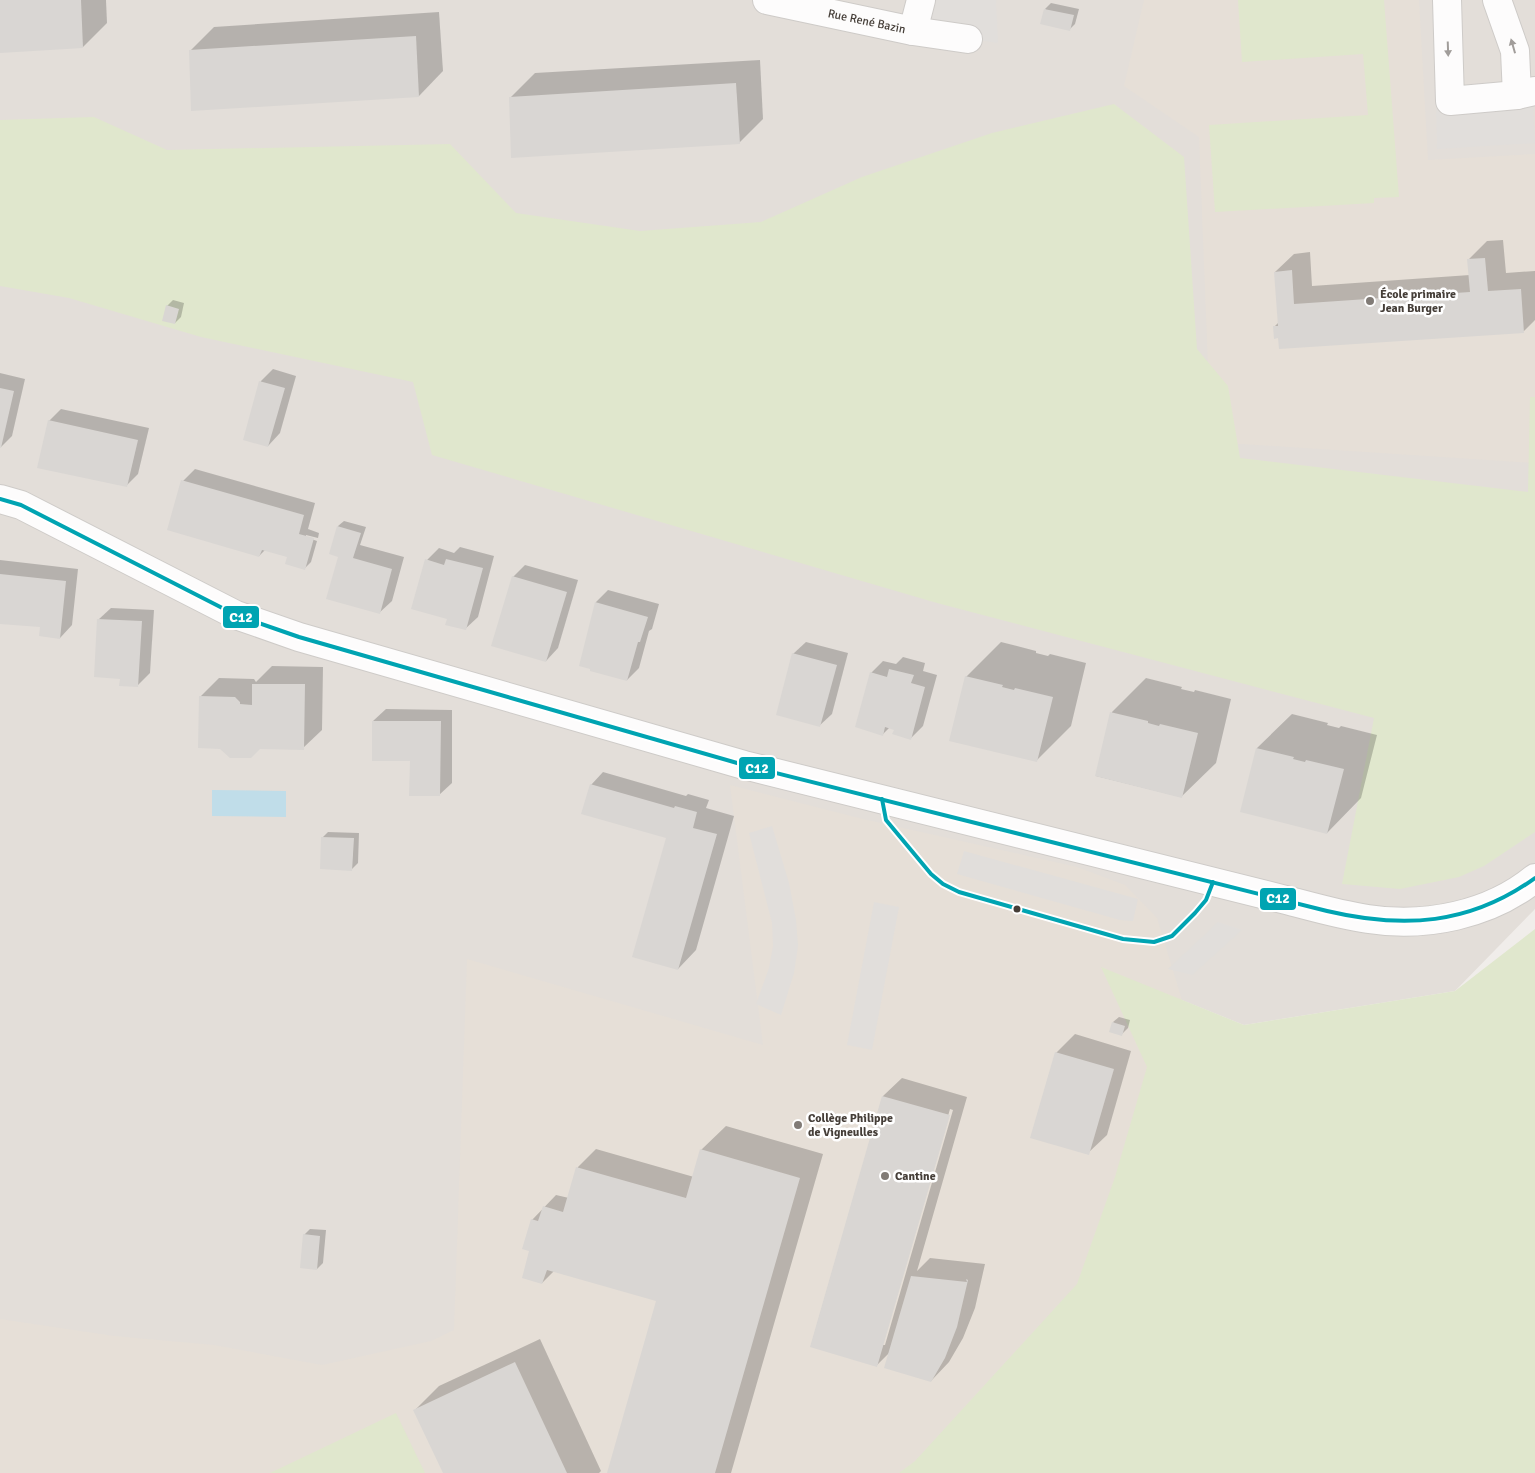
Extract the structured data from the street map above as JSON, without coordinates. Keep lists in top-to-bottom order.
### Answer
{
  "streets": {
    "street": ["Rue René Bazin"]
  },
  "places": ["École primaire Jean Burger", "Collège Philippe de Vigneulles", "Cantine"],
  "lines": ["transit line C12"]
}
